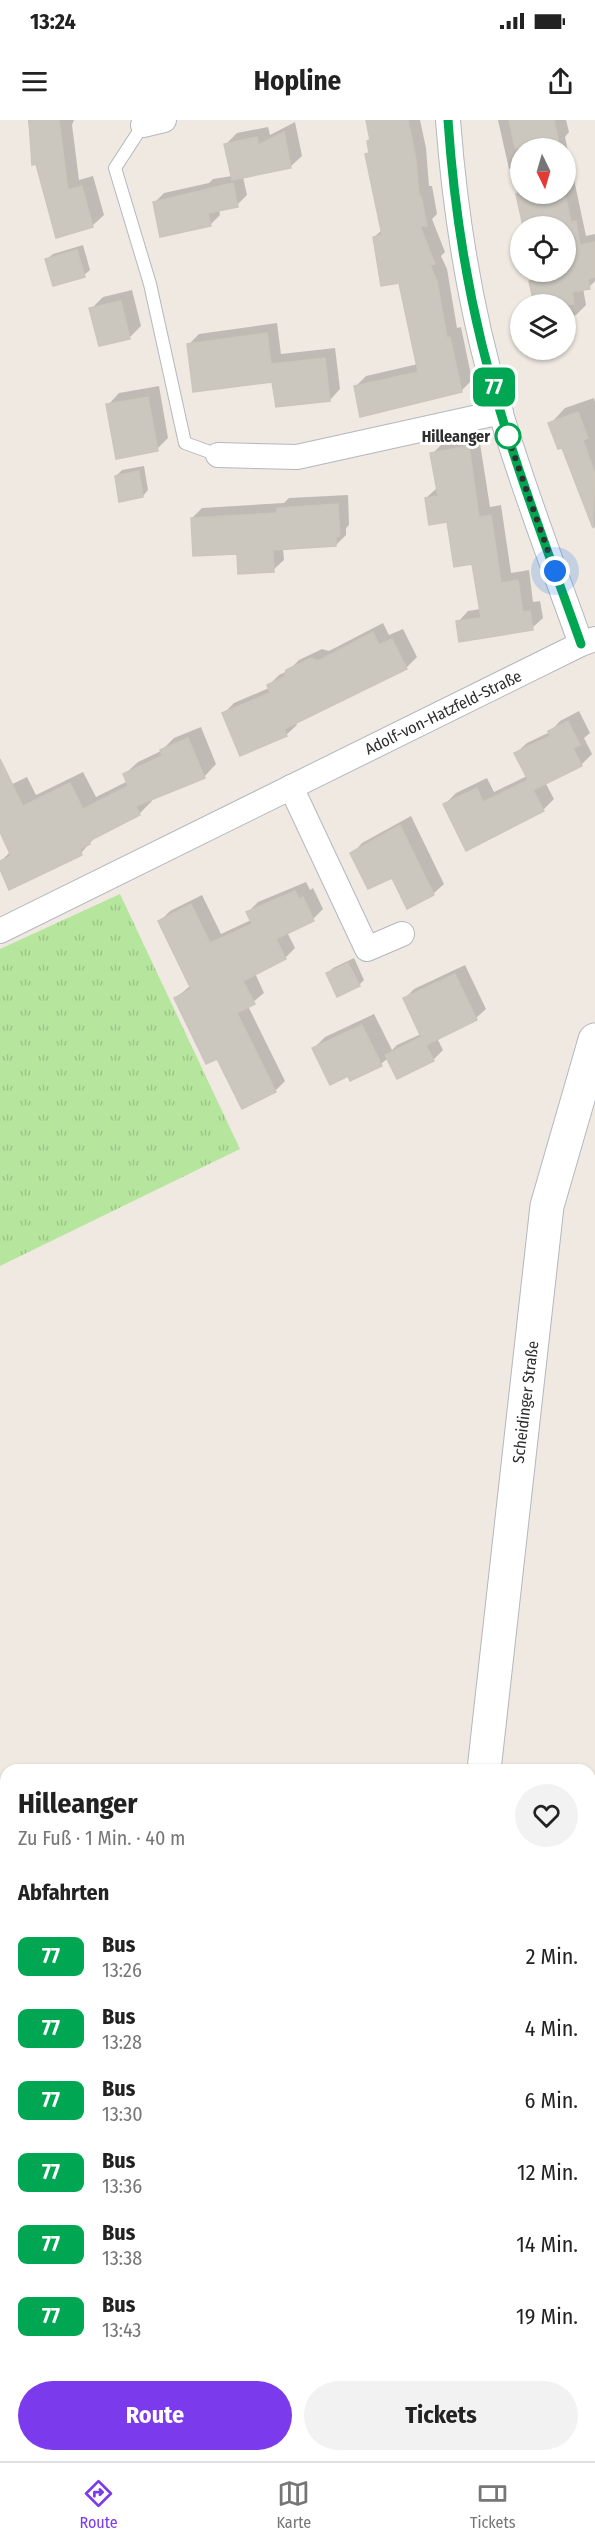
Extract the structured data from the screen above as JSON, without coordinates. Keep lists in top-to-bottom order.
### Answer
{
  "streets": {
    "main road": ["Scheidinger Straße"],
    "street": ["Adolf-von-Hatzfeld-Straße"]
  },
  "places": ["Hilleanger"],
  "lines": ["bus line 77"],
  "north": "bottom",
  "page": {
    "status": "13:24",
    "header": "Hopline",
    "on_map": "77",
    "heading": [
      ["Hilleanger", "Zu Fuß · 1 Min. · 40 m"],
      "Abfahrten"
    ],
    "list": [
      {
        "mark": "77",
        "name": "Bus",
        "note": "13:26",
        "value": "2 Min."
      },
      {
        "mark": "77",
        "name": "Bus",
        "note": "13:28",
        "value": "4 Min."
      },
      {
        "mark": "77",
        "name": "Bus",
        "note": "13:30",
        "value": "6 Min."
      },
      {
        "mark": "77",
        "name": "Bus",
        "note": "13:36",
        "value": "12 Min."
      },
      {
        "mark": "77",
        "name": "Bus",
        "note": "13:38",
        "value": "14 Min."
      },
      {
        "mark": "77",
        "name": "Bus",
        "note": "13:43",
        "value": "19 Min."
      }
    ],
    "buttons": ["Route", "Tickets"],
    "tabs": ["Route", "Karte", "Tickets"]
  }
}
